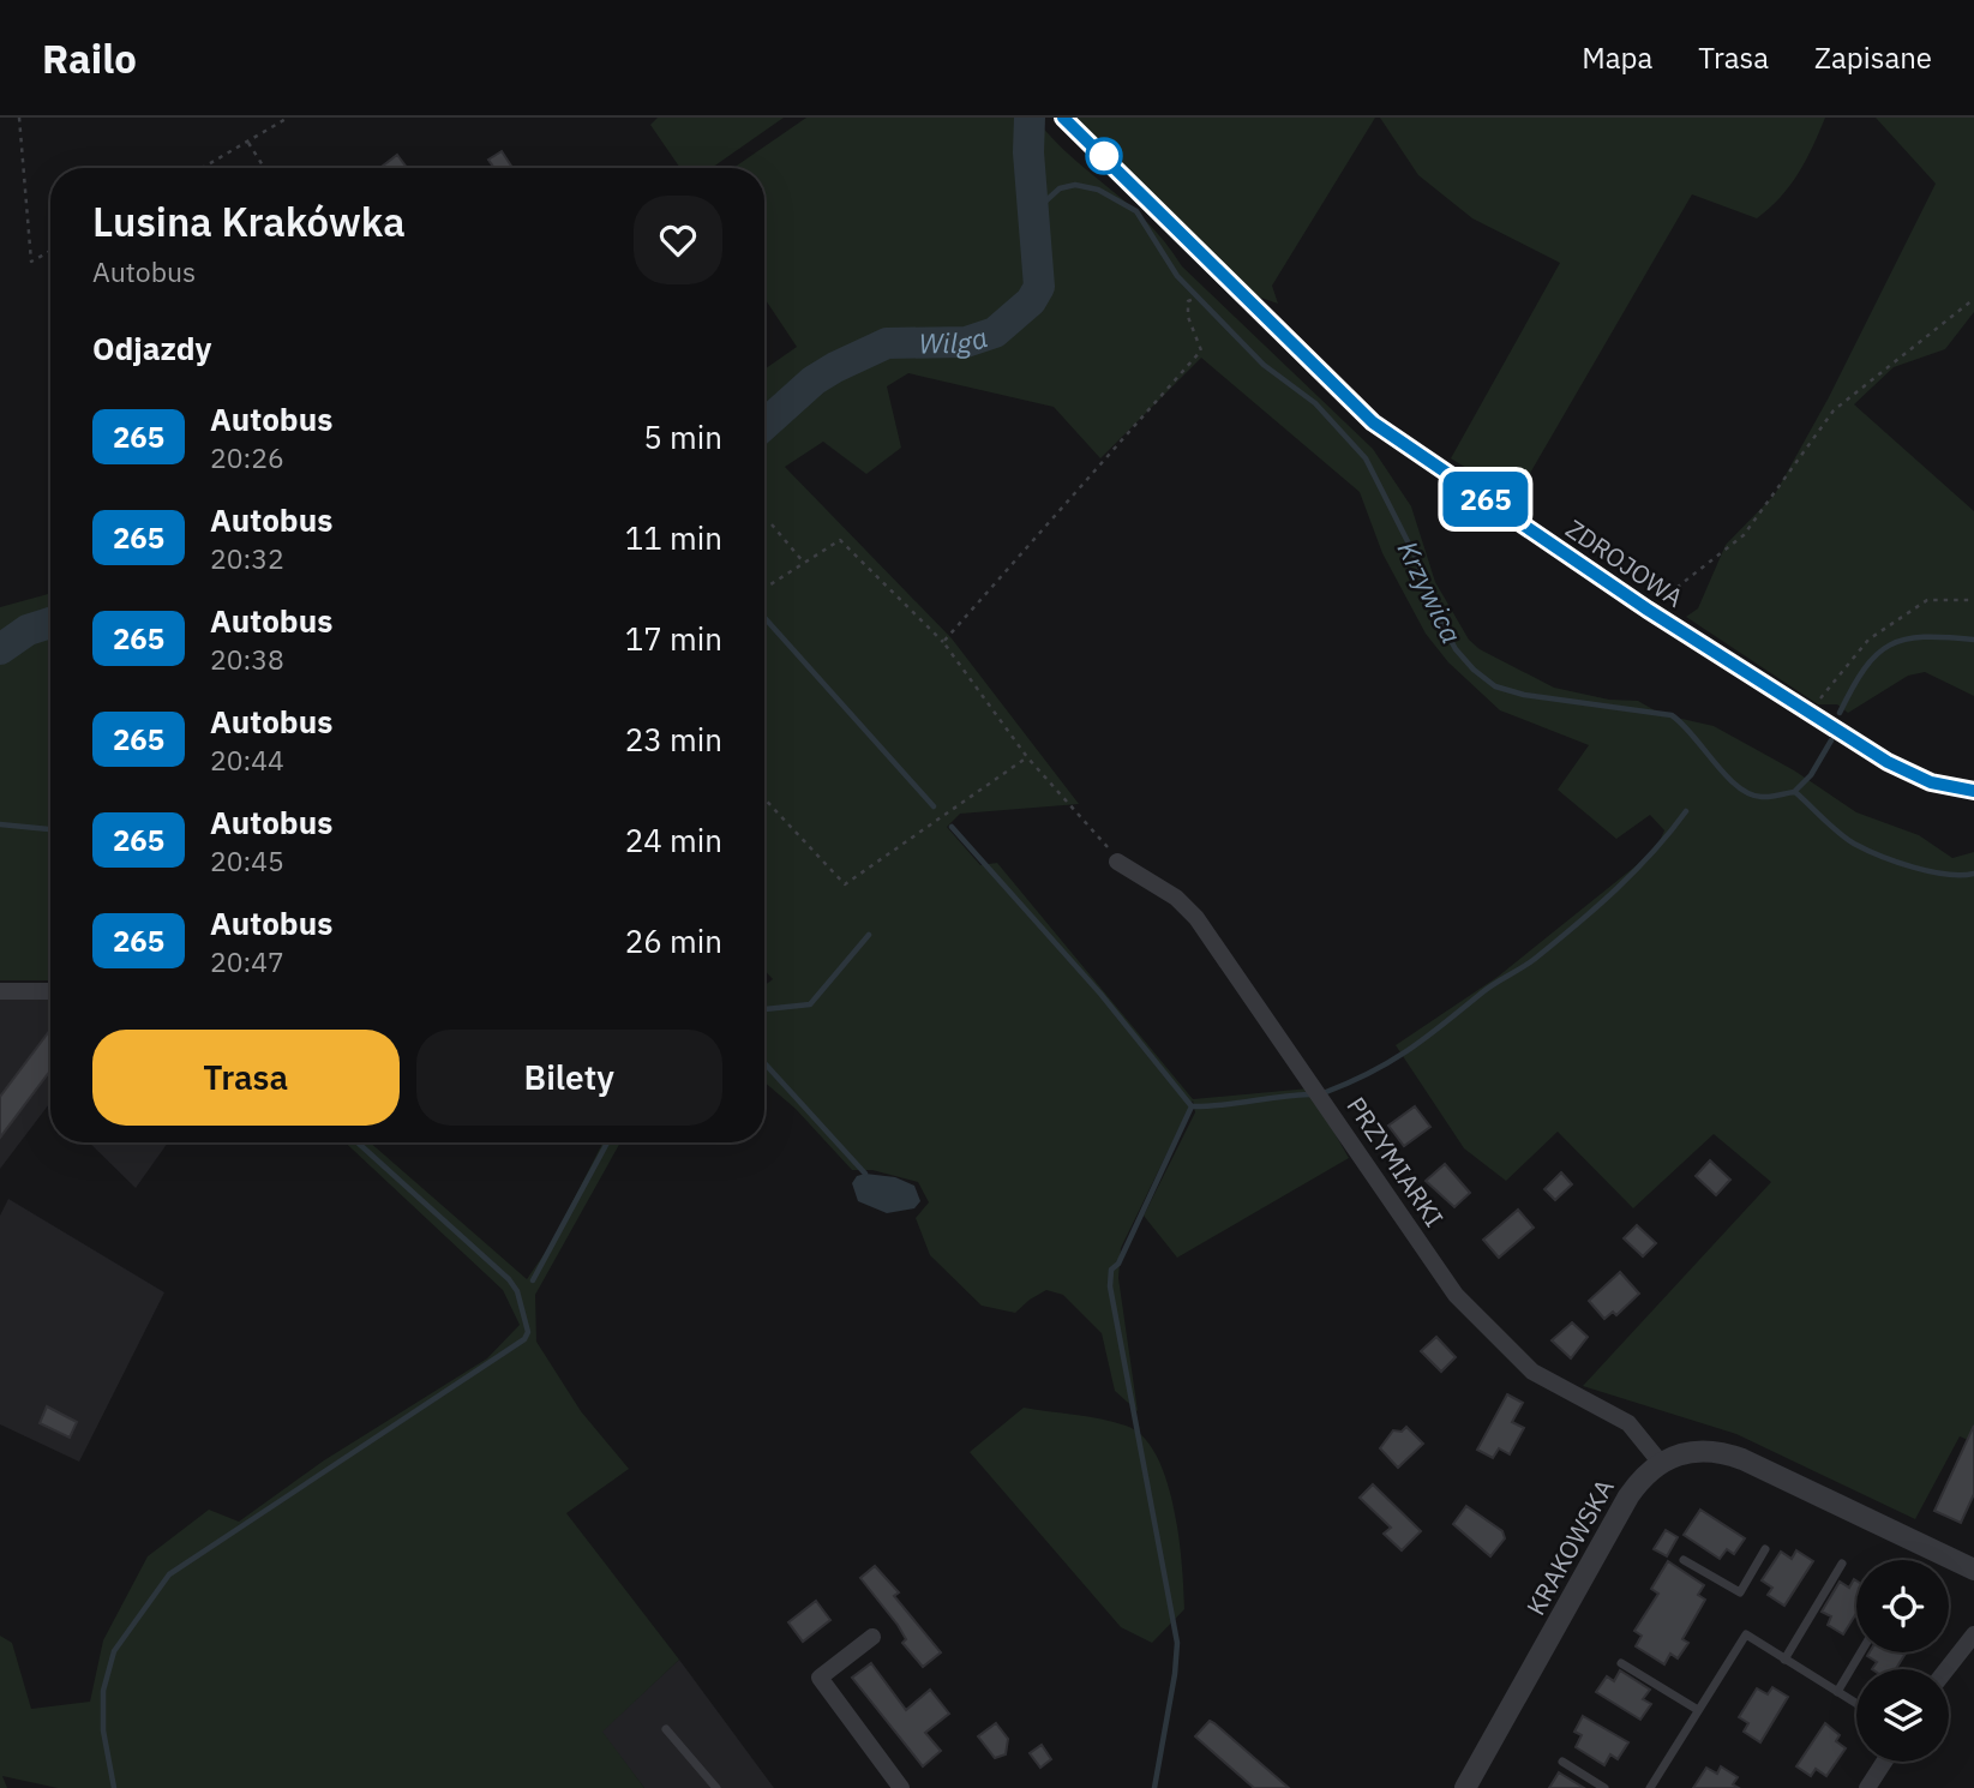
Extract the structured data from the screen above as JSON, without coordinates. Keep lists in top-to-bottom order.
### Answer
{
  "streets": {
    "street": ["ZDROJOWA", "PRZYMIARKI", "KRAKOWSKA"]
  },
  "crossings": [
    ["PRZYMIARKI", "KRAKOWSKA"]
  ],
  "water": ["Wilga", "Krzywica"],
  "lines": ["bus line 265"],
  "page": {
    "header": "Railo",
    "nav": ["Mapa", "Trasa", "Zapisane"],
    "on_map": "265",
    "heading": [
      ["Lusina Krakówka", "Autobus"],
      "Odjazdy"
    ],
    "list": [
      {
        "mark": "265",
        "name": "Autobus",
        "note": "20:26",
        "value": "5 min"
      },
      {
        "mark": "265",
        "name": "Autobus",
        "note": "20:32",
        "value": "11 min"
      },
      {
        "mark": "265",
        "name": "Autobus",
        "note": "20:38",
        "value": "17 min"
      },
      {
        "mark": "265",
        "name": "Autobus",
        "note": "20:44",
        "value": "23 min"
      },
      {
        "mark": "265",
        "name": "Autobus",
        "note": "20:45",
        "value": "24 min"
      },
      {
        "mark": "265",
        "name": "Autobus",
        "note": "20:47",
        "value": "26 min"
      }
    ],
    "buttons": ["Trasa", "Bilety"]
  }
}
